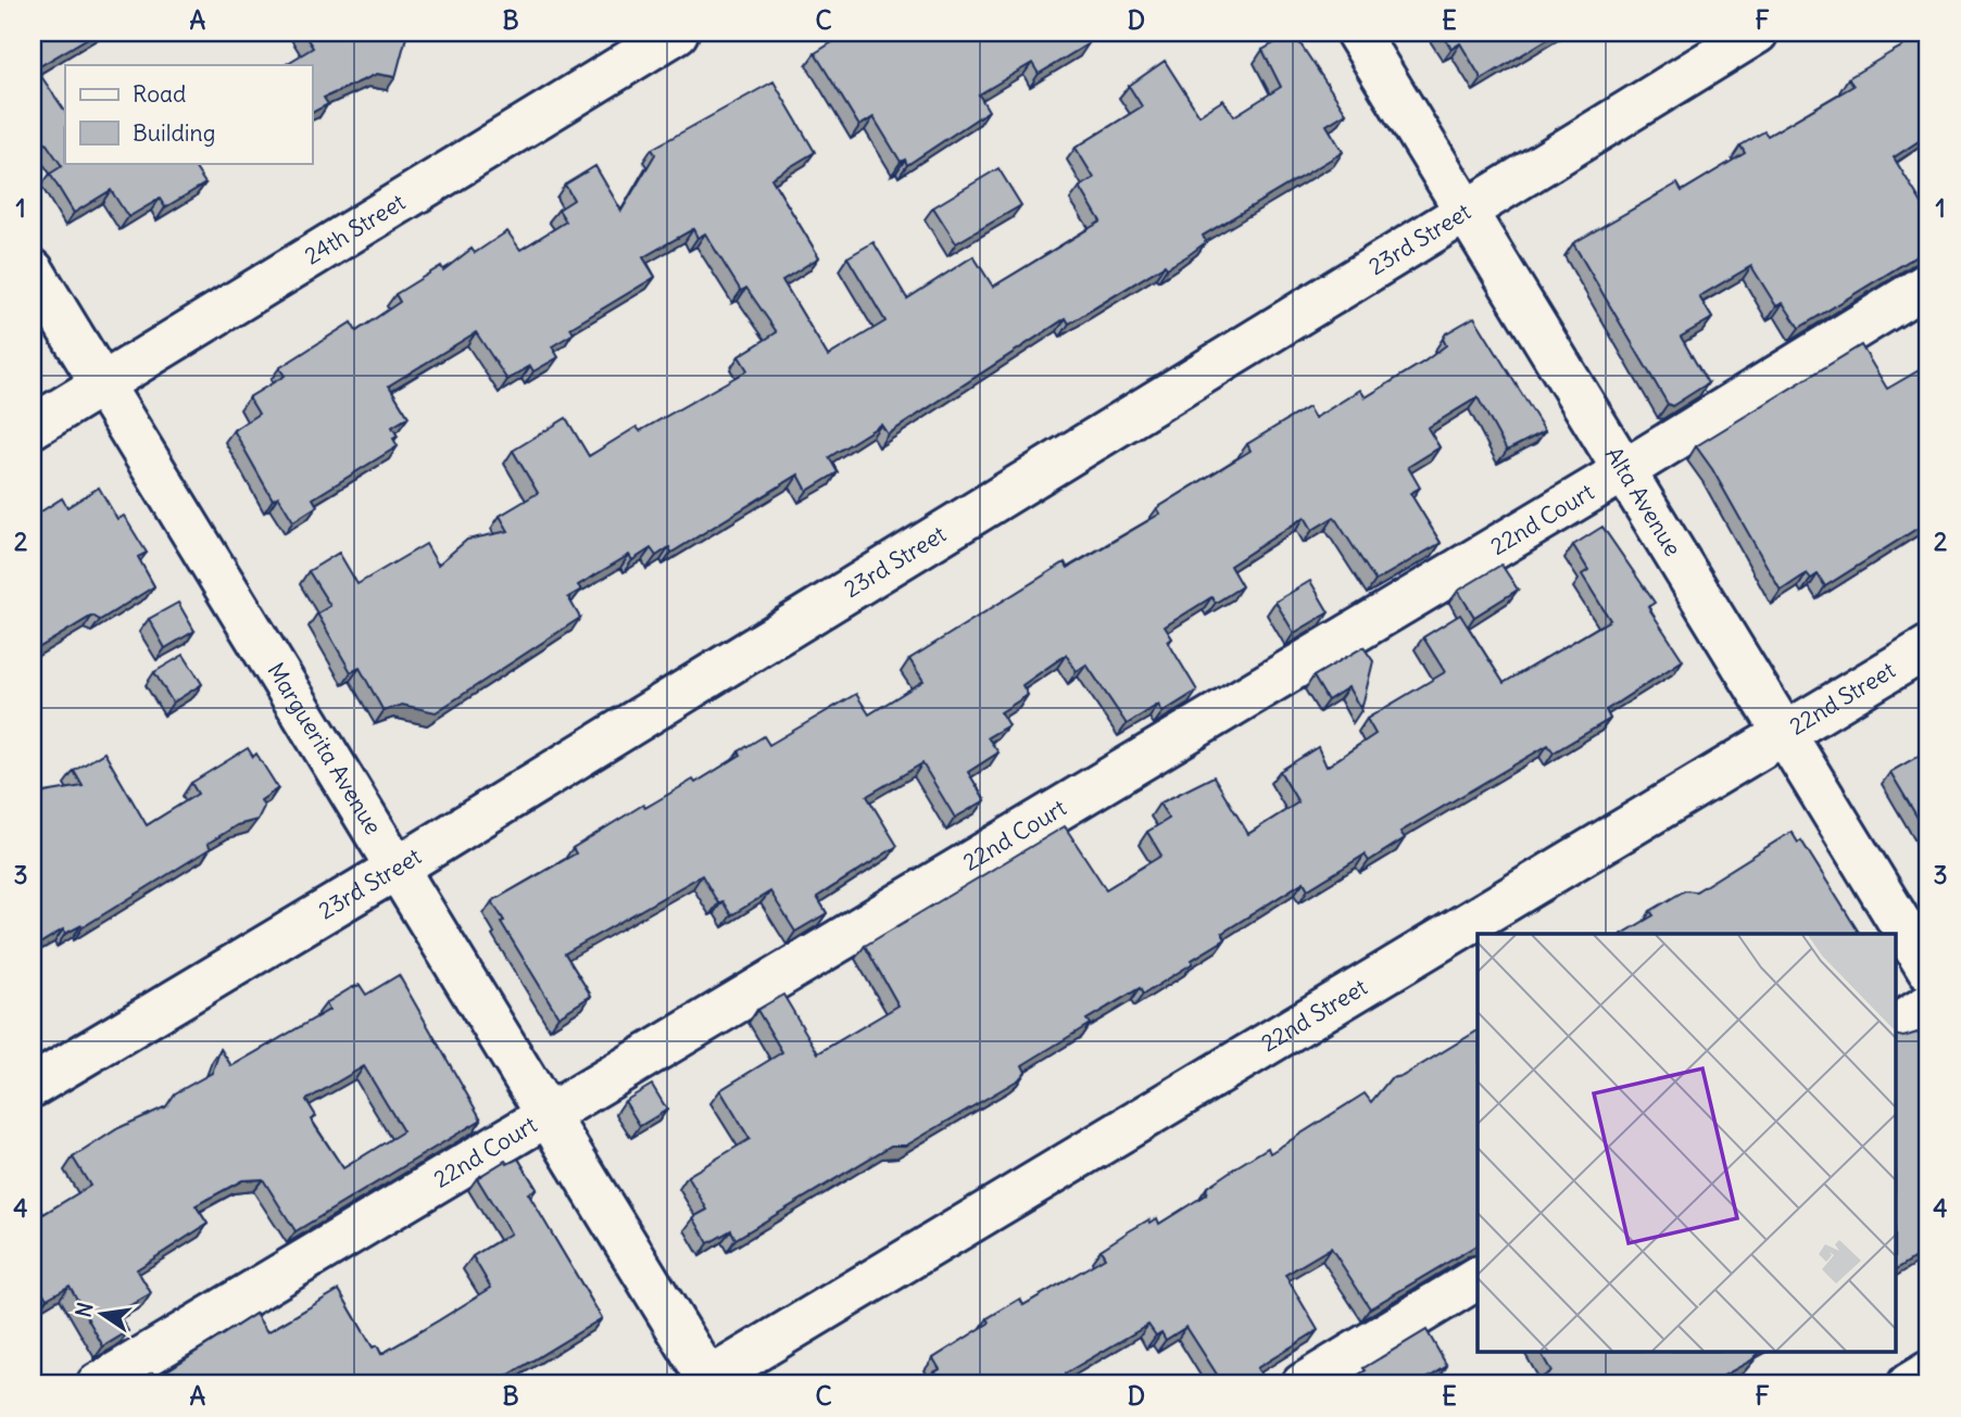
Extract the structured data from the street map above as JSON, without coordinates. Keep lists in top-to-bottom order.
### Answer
{
  "streets": {
    "street": [
      "24th Street",
      "23rd Street",
      "Alta Avenue",
      "22nd Court",
      "22nd Street",
      "Marguerita Avenue"
    ]
  },
  "crossings": [
    ["24th Street", "Marguerita Avenue"],
    ["23rd Street", "Alta Avenue"],
    ["23rd Street", "Marguerita Avenue"],
    ["Alta Avenue", "22nd Court"],
    ["Alta Avenue", "22nd Street"],
    ["22nd Court", "Marguerita Avenue"],
    ["22nd Street", "Marguerita Avenue"]
  ],
  "legend": ["Road", "Building"],
  "north": "left",
  "grid": {
    "columns": [
      "A",
      "B",
      "C",
      "D",
      "E",
      "F"
    ],
    "rows": [
      "1",
      "2",
      "3",
      "4"
    ]
  }
}
